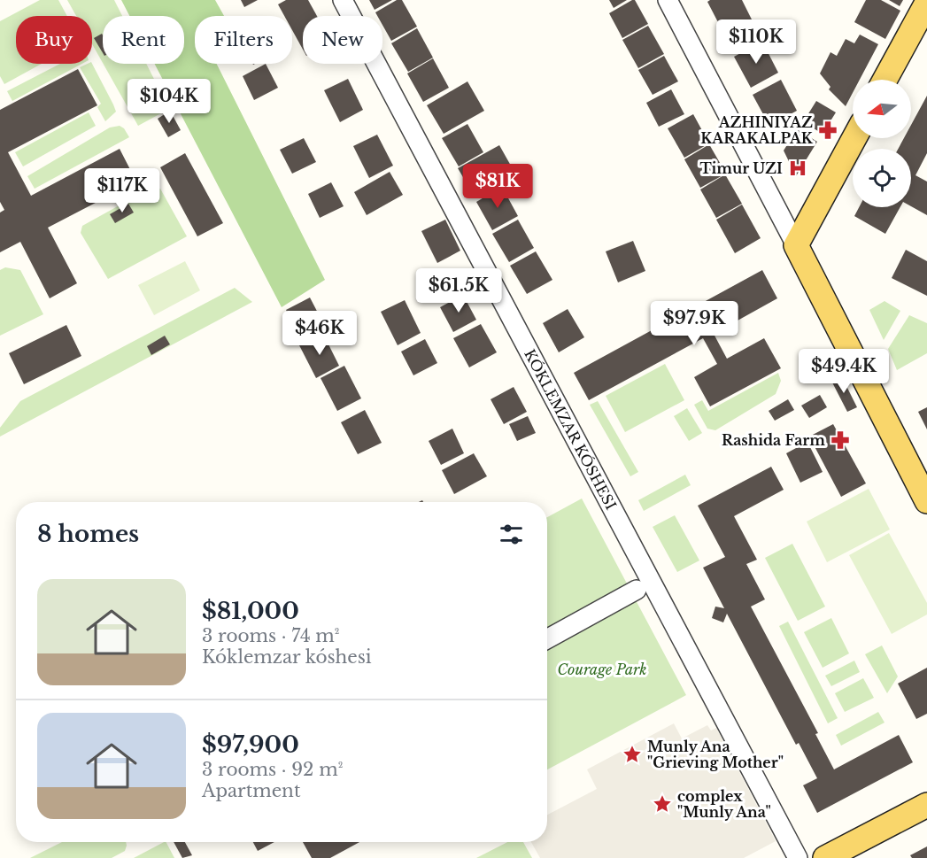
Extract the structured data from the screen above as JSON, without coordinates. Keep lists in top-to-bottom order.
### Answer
{
  "streets": {
    "street": ["KÓKLEMZAR KÓSHESI"]
  },
  "parks": ["Courage Park"],
  "places": {
    "pharmacy": ["AZHINIYAZ KARAKALPAK", "Rashida Farm"],
    "hospital": ["Timur UZI"],
    "place": ["Munly Ana \"Grieving Mother\"", "complex \"Munly Ana\""]
  },
  "north": "left",
  "page": {
    "chip": [
      "Buy",
      "Rent",
      "Filters",
      "New"
    ],
    "price": [
      "$110K",
      "$104K",
      "$81K",
      "$117K",
      "$61.5K",
      "$97.9K",
      "$46K",
      "$49.4K"
    ],
    "heading": "8 homes",
    "list": [
      {
        "name": "$81,000",
        "note": "3 rooms · 74 m² · Kóklemzar kóshesi"
      },
      {
        "name": "$97,900",
        "note": "3 rooms · 92 m² · Apartment"
      }
    ]
  }
}
